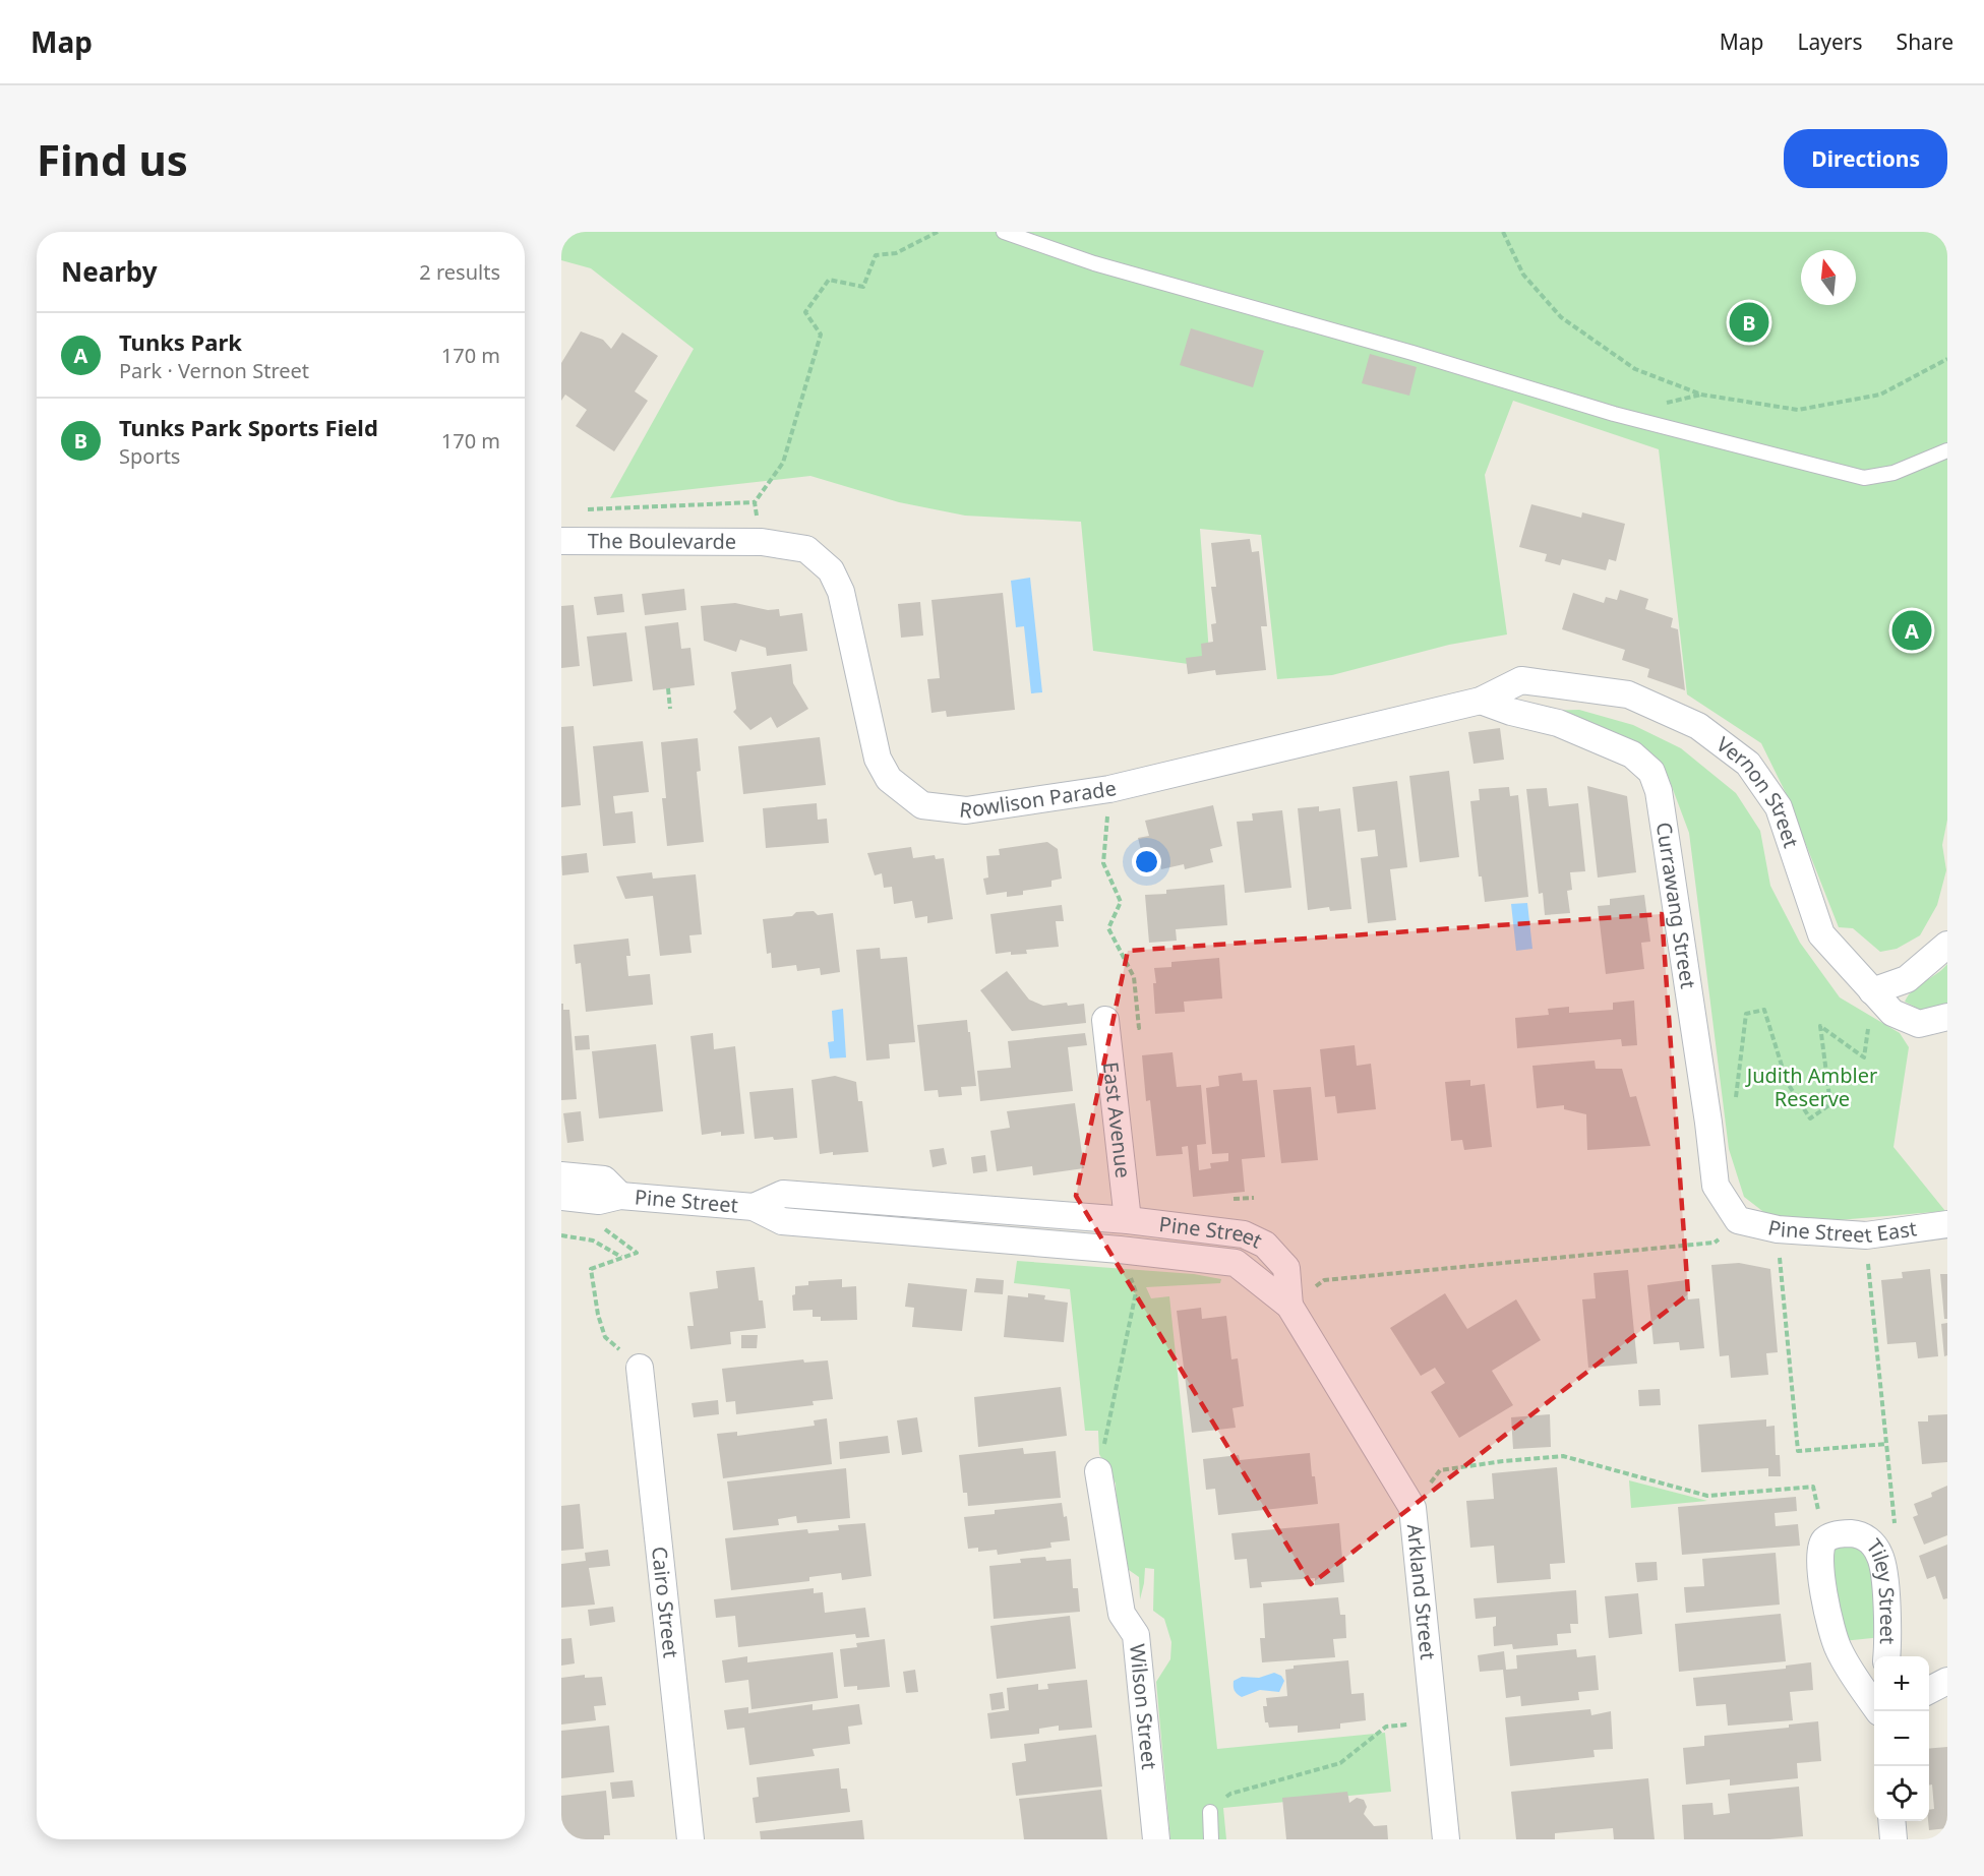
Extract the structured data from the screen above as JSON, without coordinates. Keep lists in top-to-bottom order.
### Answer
{
  "streets": {
    "street": [
      "The Boulevarde",
      "Vernon Street",
      "Rowlison Parade",
      "Currawang Street",
      "East Avenue",
      "Pine Street",
      "Pine Street East",
      "Arkland Street",
      "Tiley Street",
      "Cairo Street",
      "Wilson Street"
    ]
  },
  "crossings": [
    ["The Boulevarde", "Rowlison Parade"],
    ["Vernon Street", "Rowlison Parade"],
    ["Vernon Street", "Currawang Street"],
    ["Rowlison Parade", "Currawang Street"],
    ["Currawang Street", "Pine Street East"],
    ["East Avenue", "Pine Street"],
    ["Pine Street", "Arkland Street"]
  ],
  "parks": ["Judith Ambler Reserve"],
  "north": "top",
  "page": {
    "header": "Map",
    "nav": ["Map", "Layers", "Share"],
    "buttons": "Directions",
    "title": "Find us",
    "heading": ["Nearby", "2 results"],
    "pins": ["B", "A"],
    "list": [
      {
        "mark": "A",
        "name": "Tunks Park",
        "note": "Park · Vernon Street",
        "value": "170 m"
      },
      {
        "mark": "B",
        "name": "Tunks Park Sports Field",
        "note": "Sports",
        "value": "170 m"
      }
    ],
    "map_buttons": ["+", "−"]
  }
}
